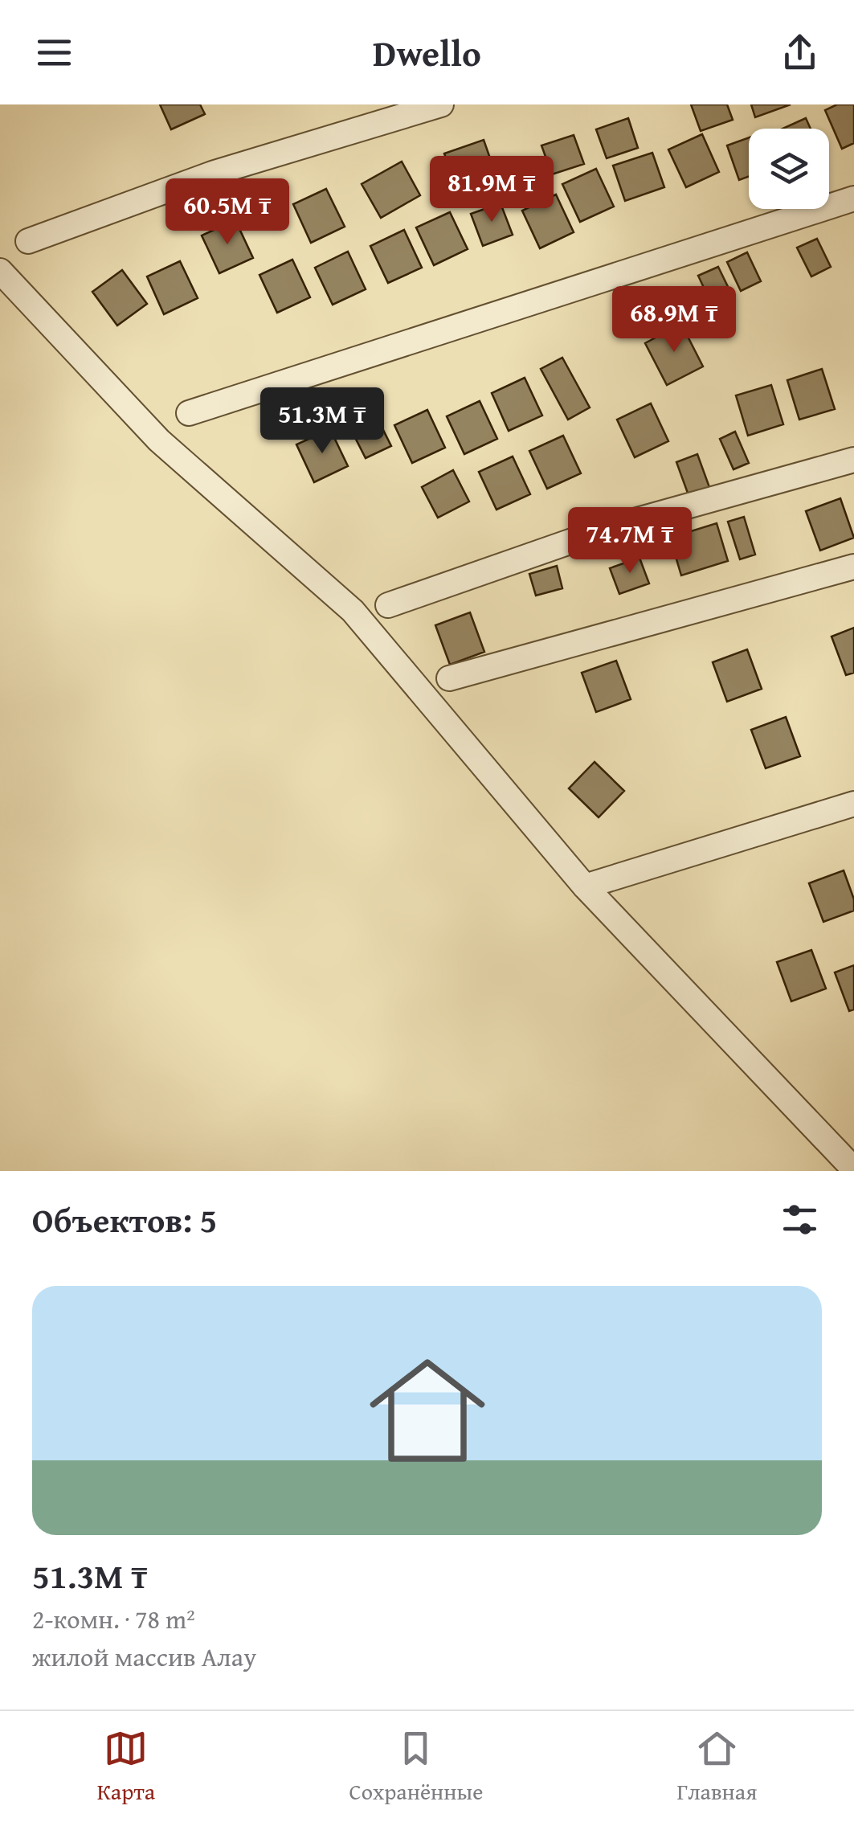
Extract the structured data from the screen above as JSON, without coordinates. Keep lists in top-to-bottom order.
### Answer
{
  "page": {
    "header": "Dwello",
    "price": [
      "81.9M ₸",
      "60.5M ₸",
      "68.9M ₸",
      "51.3M ₸",
      "74.7M ₸"
    ],
    "heading": "Объектов: 5",
    "list": [
      {
        "name": "51.3M ₸",
        "note": "2-комн. · 78 m² · жилой массив Алау"
      }
    ],
    "tabs": ["Карта", "Сохранённые", "Главная"]
  }
}
